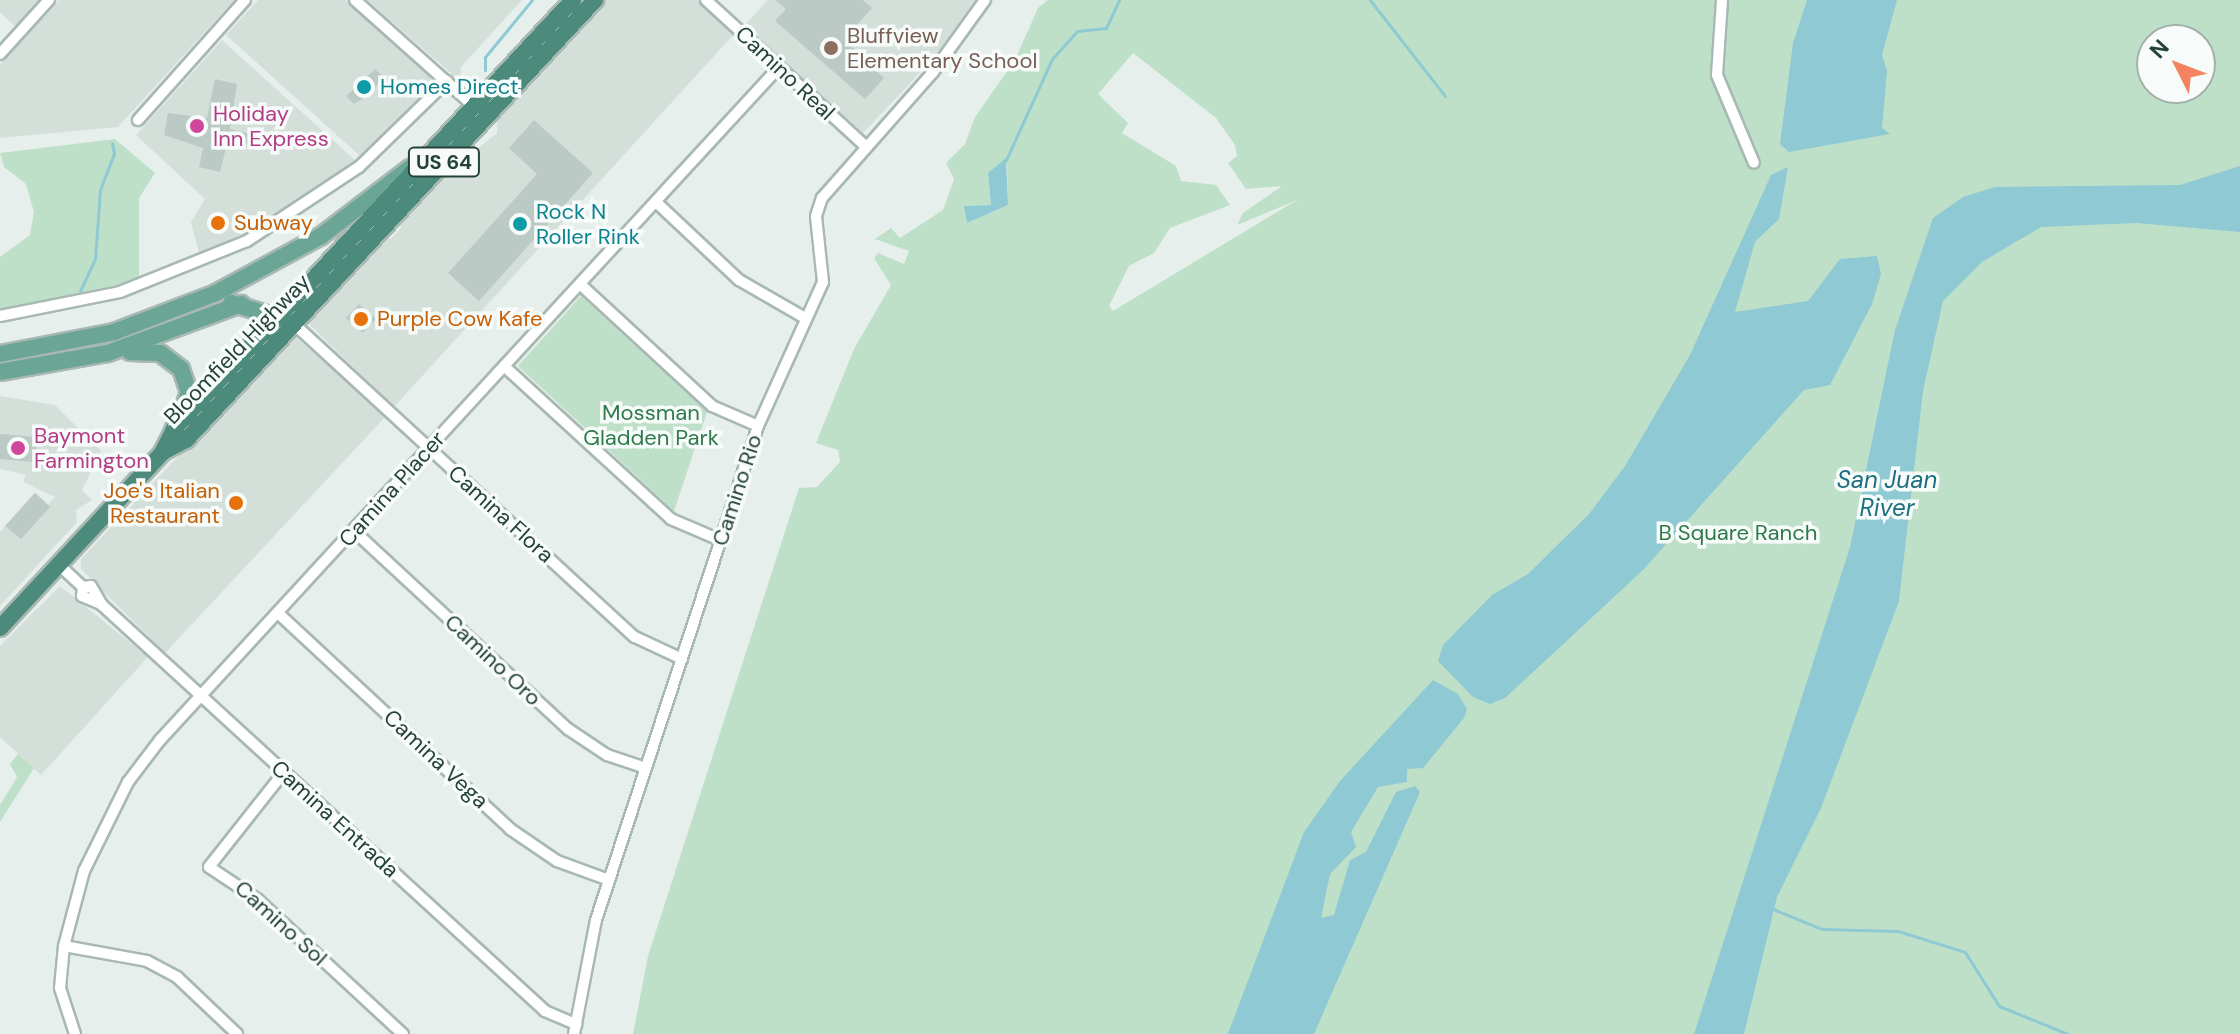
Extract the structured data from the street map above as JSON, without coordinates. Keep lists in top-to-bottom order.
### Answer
{
  "streets": {
    "highway": ["US 64", "Bloomfield Highway"],
    "street": [
      "Camino Real",
      "Camina Placer",
      "Camino Rio",
      "Camina Flora",
      "Camino Oro",
      "Camina Vega",
      "Camina Entrada",
      "Camino Sol"
    ]
  },
  "crossings": [
    ["Camino Real", "Camina Placer"],
    ["Camino Real", "Camino Rio"],
    ["US 64", "Bloomfield Highway"],
    ["US 64", "Camina Entrada"],
    ["Bloomfield Highway", "Camina Flora"],
    ["Camina Placer", "Camina Flora"],
    ["Camina Placer", "Camino Oro"],
    ["Camina Placer", "Camina Vega"],
    ["Camina Placer", "Camina Entrada"],
    ["Camino Rio", "Camina Flora"],
    ["Camino Rio", "Camino Oro"],
    ["Camino Rio", "Camina Vega"],
    ["Camino Rio", "Camina Entrada"],
    ["Camina Entrada", "Camino Sol"]
  ],
  "water": ["San Juan River"],
  "parks": ["Mossman Gladden Park", "B Square Ranch"],
  "places": [
    "Bluffview Elementary School",
    "Homes Direct",
    "Holiday Inn Express",
    "Subway",
    "Rock N Roller Rink",
    "Purple Cow Kafe",
    "Baymont Farmington",
    "Joe's Italian Restaurant"
  ],
  "north": "top left"
}
